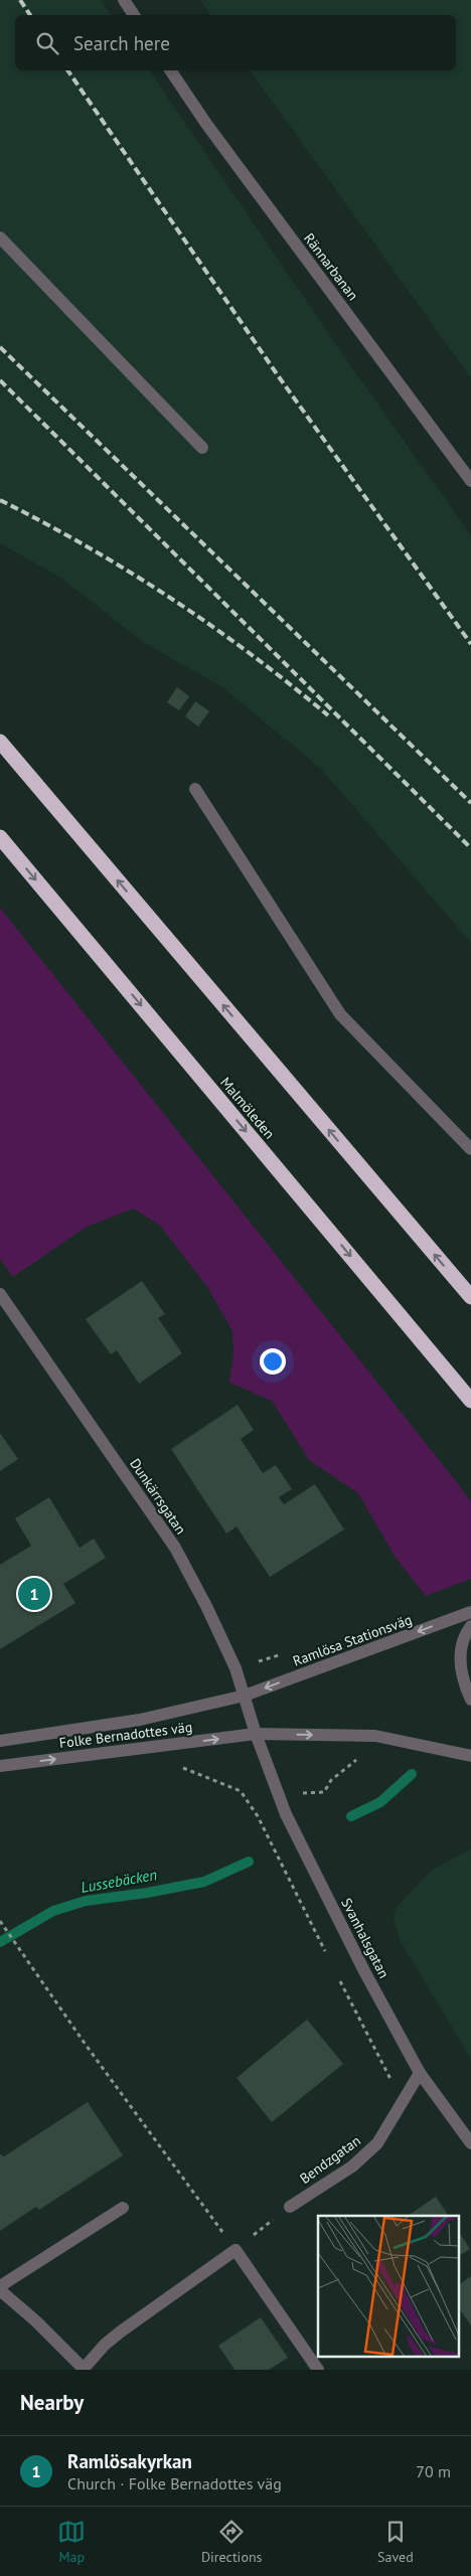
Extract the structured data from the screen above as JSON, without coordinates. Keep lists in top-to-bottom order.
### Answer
{
  "streets": {
    "highway": ["Malmöleden"],
    "street": [
      "Rännarbanan",
      "Dunkärrsgatan",
      "Ramlösa Stationsväg",
      "Folke Bernadottes väg",
      "Svanhalsgatan",
      "Bendzgatan"
    ]
  },
  "crossings": [
    ["Dunkärrsgatan", "Ramlösa Stationsväg"],
    ["Dunkärrsgatan", "Folke Bernadottes väg"],
    ["Dunkärrsgatan", "Svanhalsgatan"],
    ["Ramlösa Stationsväg", "Folke Bernadottes väg"],
    ["Folke Bernadottes väg", "Svanhalsgatan"],
    ["Svanhalsgatan", "Bendzgatan"]
  ],
  "one_way": ["Ramlösa Stationsväg"],
  "water": ["Lussebäcken"],
  "page": {
    "search": "Search here",
    "pins": "1",
    "heading": "Nearby",
    "list": [
      {
        "mark": "1",
        "name": "Ramlösakyrkan",
        "note": "Church · Folke Bernadottes väg",
        "value": "70 m"
      }
    ],
    "nav": ["Map", "Directions", "Saved"]
  }
}
